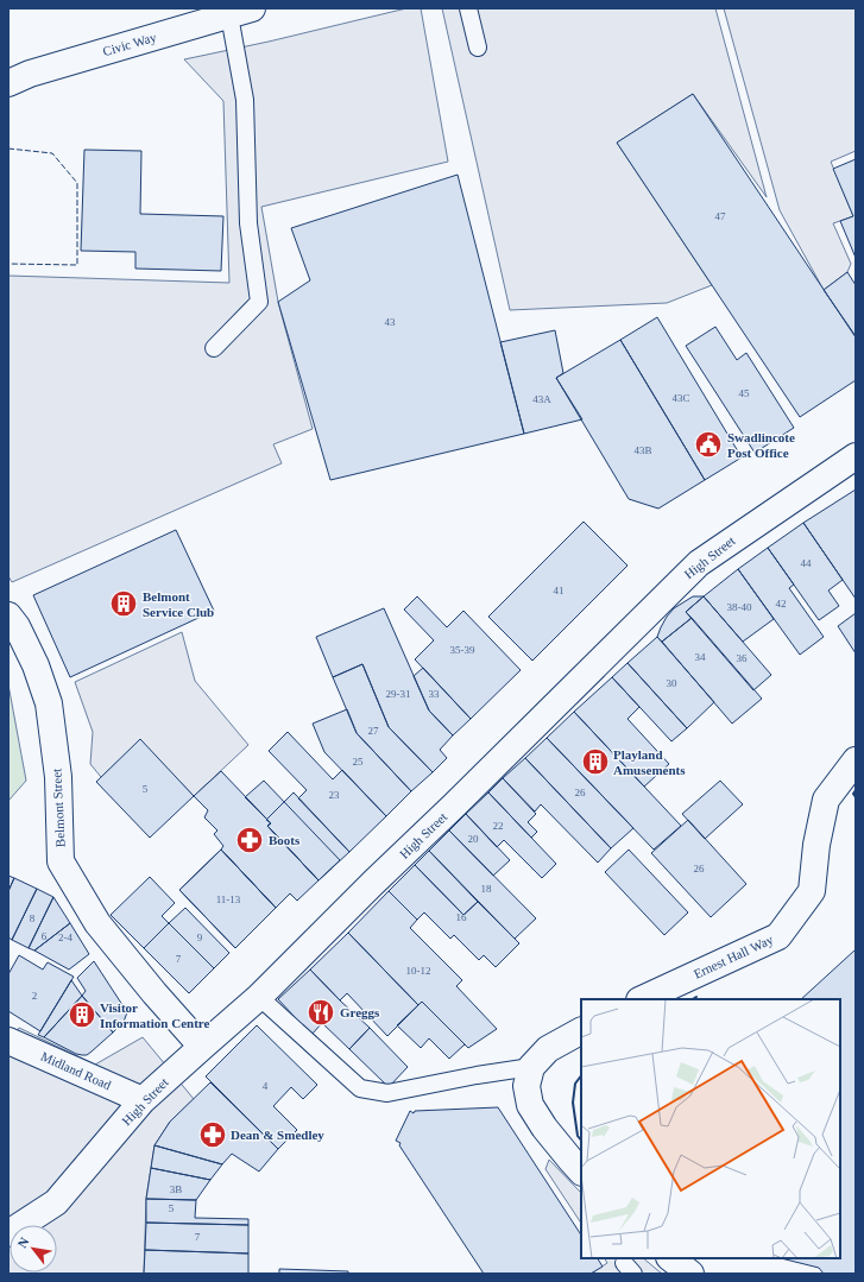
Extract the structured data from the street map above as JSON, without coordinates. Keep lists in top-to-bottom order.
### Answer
{
  "streets": {
    "street": [
      "Civic Way",
      "High Street",
      "Belmont Street",
      "Ernest Hall Way",
      "Midland Road"
    ]
  },
  "crossings": [
    ["High Street", "Belmont Street"],
    ["High Street", "Midland Road"]
  ],
  "places": {
    "public building": ["Swadlincote Post Office"],
    "building": ["Belmont Service Club", "Playland Amusements", "Visitor Information Centre"],
    "pharmacy": ["Boots", "Dean & Smedley"],
    "restaurant": ["Greggs"]
  },
  "house_numbers": [
    "47",
    "43",
    "45",
    "43C",
    "43A",
    "43B",
    "44",
    "41",
    "42",
    "38-40",
    "35-39",
    "34",
    "36",
    "30",
    "29-31",
    "33",
    "27",
    "25",
    "5",
    "26",
    "23",
    "22",
    "20",
    "26",
    "18",
    "11-13",
    "16",
    "8",
    "6",
    "2-4",
    "9",
    "7",
    "10-12",
    "2",
    "4",
    "3B",
    "5",
    "7"
  ],
  "north": "top left"
}
